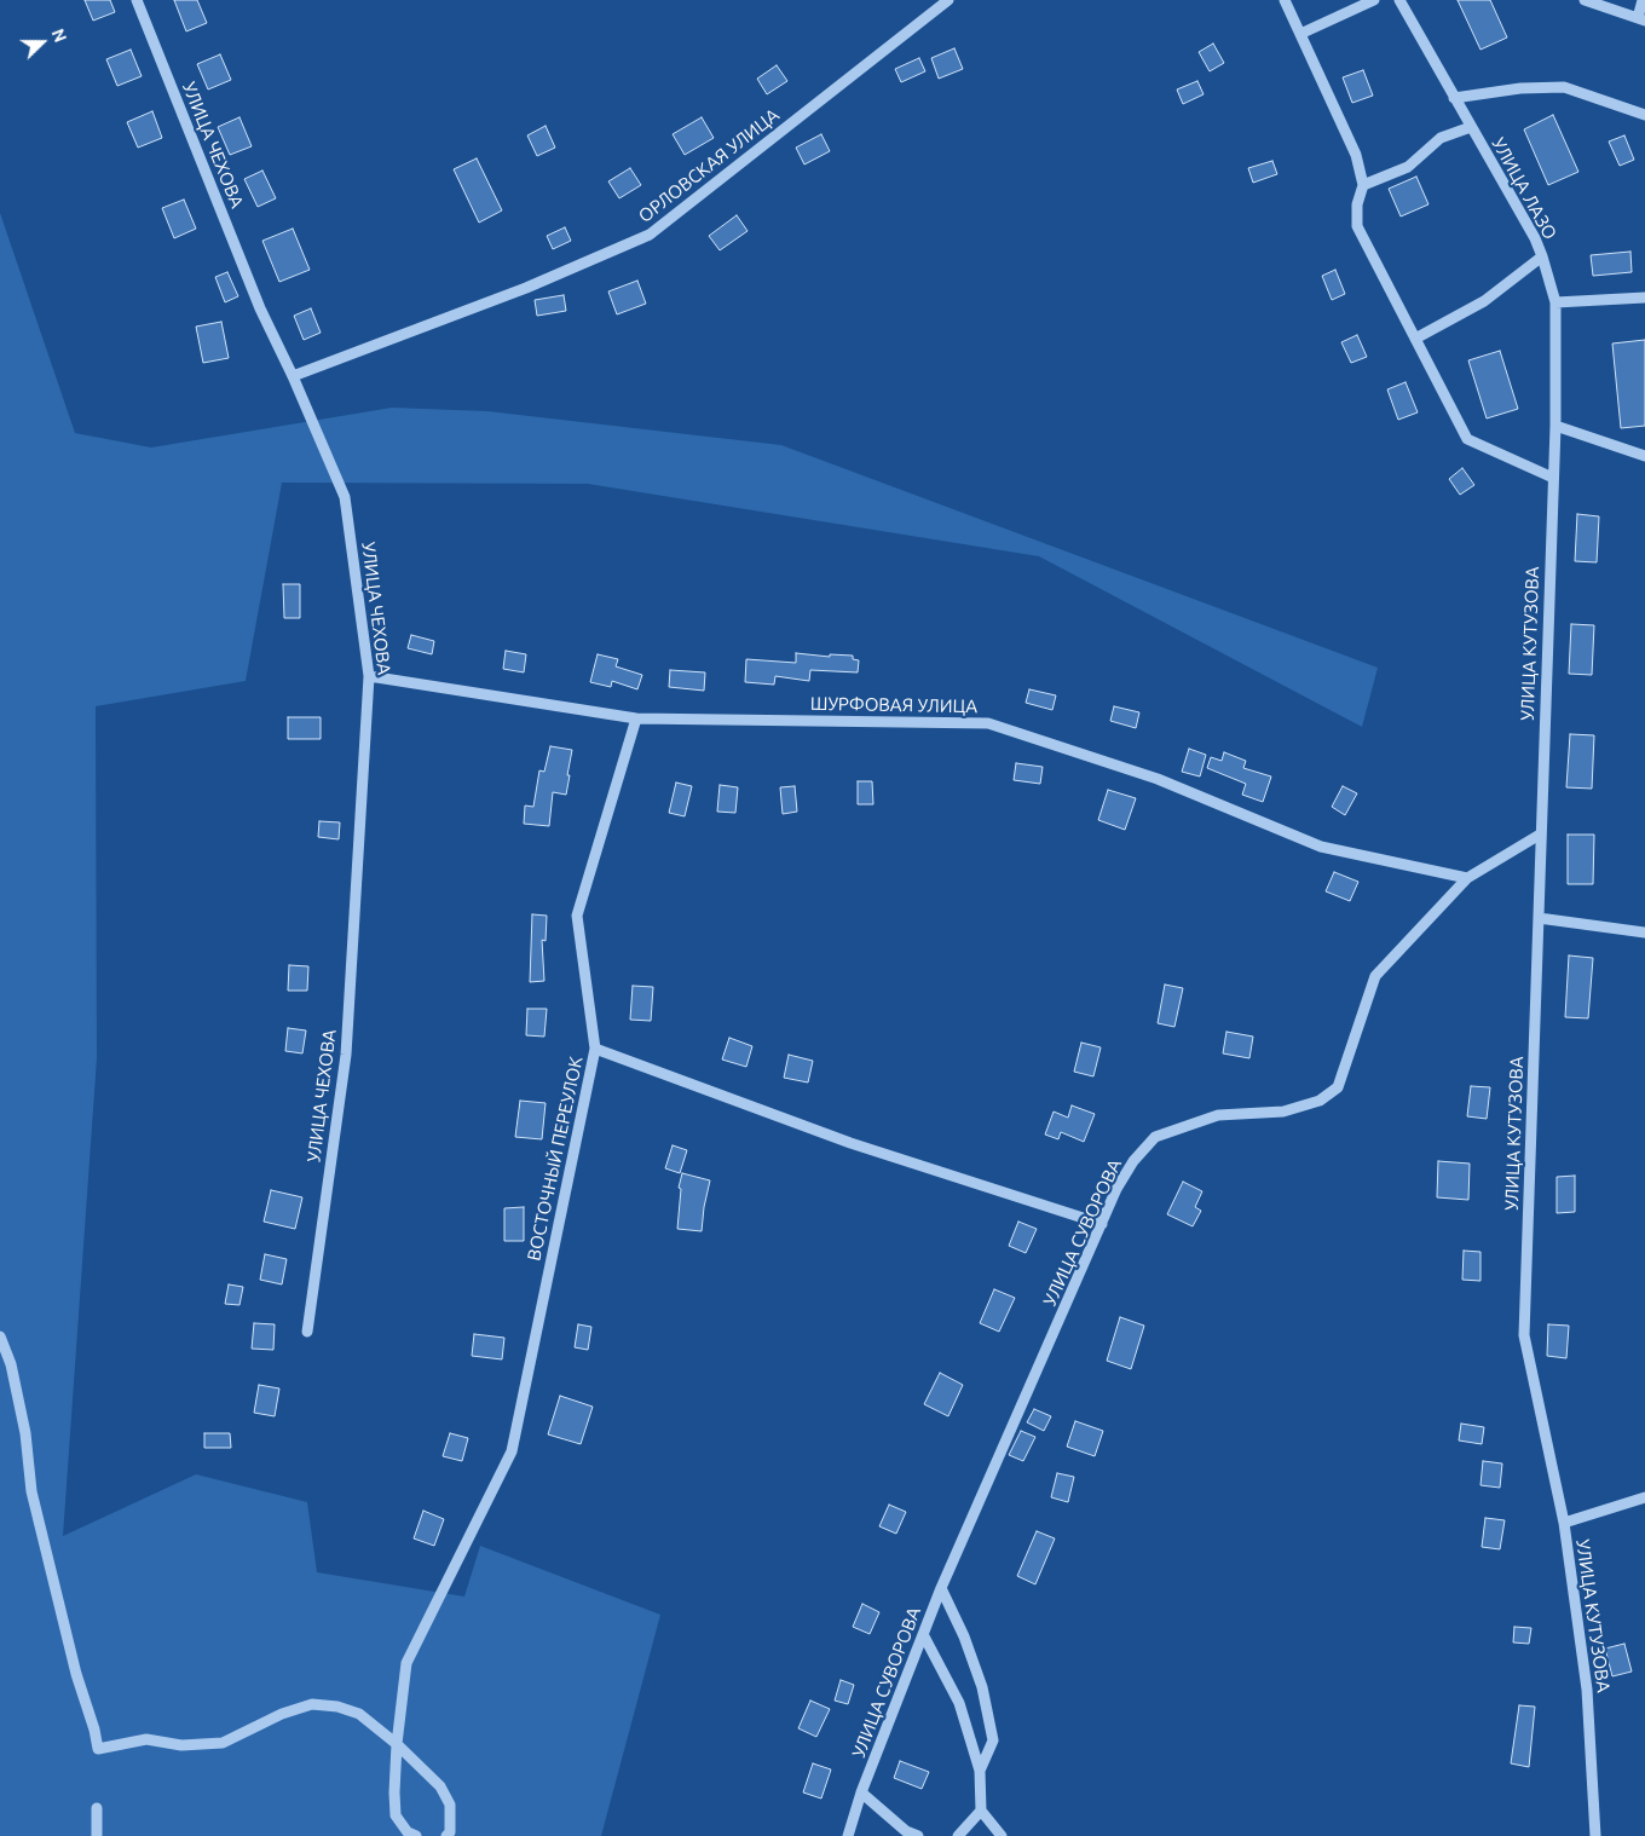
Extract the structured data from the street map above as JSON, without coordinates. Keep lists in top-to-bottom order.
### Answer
{
  "streets": {
    "street": [
      "УЛИЦА ЧЕХОВА",
      "ОРЛОВСКАЯ УЛИЦА",
      "УЛИЦА ЛАЗО",
      "УЛИЦА КУТУЗОВА",
      "ШУРФОВАЯ УЛИЦА",
      "ВОСТОЧНЫЙ ПЕРЕУЛОК",
      "УЛИЦА СУВОРОВА"
    ]
  },
  "crossings": [
    ["УЛИЦА ЧЕХОВА", "ОРЛОВСКАЯ УЛИЦА"],
    ["УЛИЦА ЧЕХОВА", "ШУРФОВАЯ УЛИЦА"],
    ["УЛИЦА ЛАЗО", "УЛИЦА КУТУЗОВА"],
    ["УЛИЦА КУТУЗОВА", "УЛИЦА СУВОРОВА"],
    ["ШУРФОВАЯ УЛИЦА", "ВОСТОЧНЫЙ ПЕРЕУЛОК"],
    ["ШУРФОВАЯ УЛИЦА", "УЛИЦА СУВОРОВА"]
  ],
  "north": "right"
}
